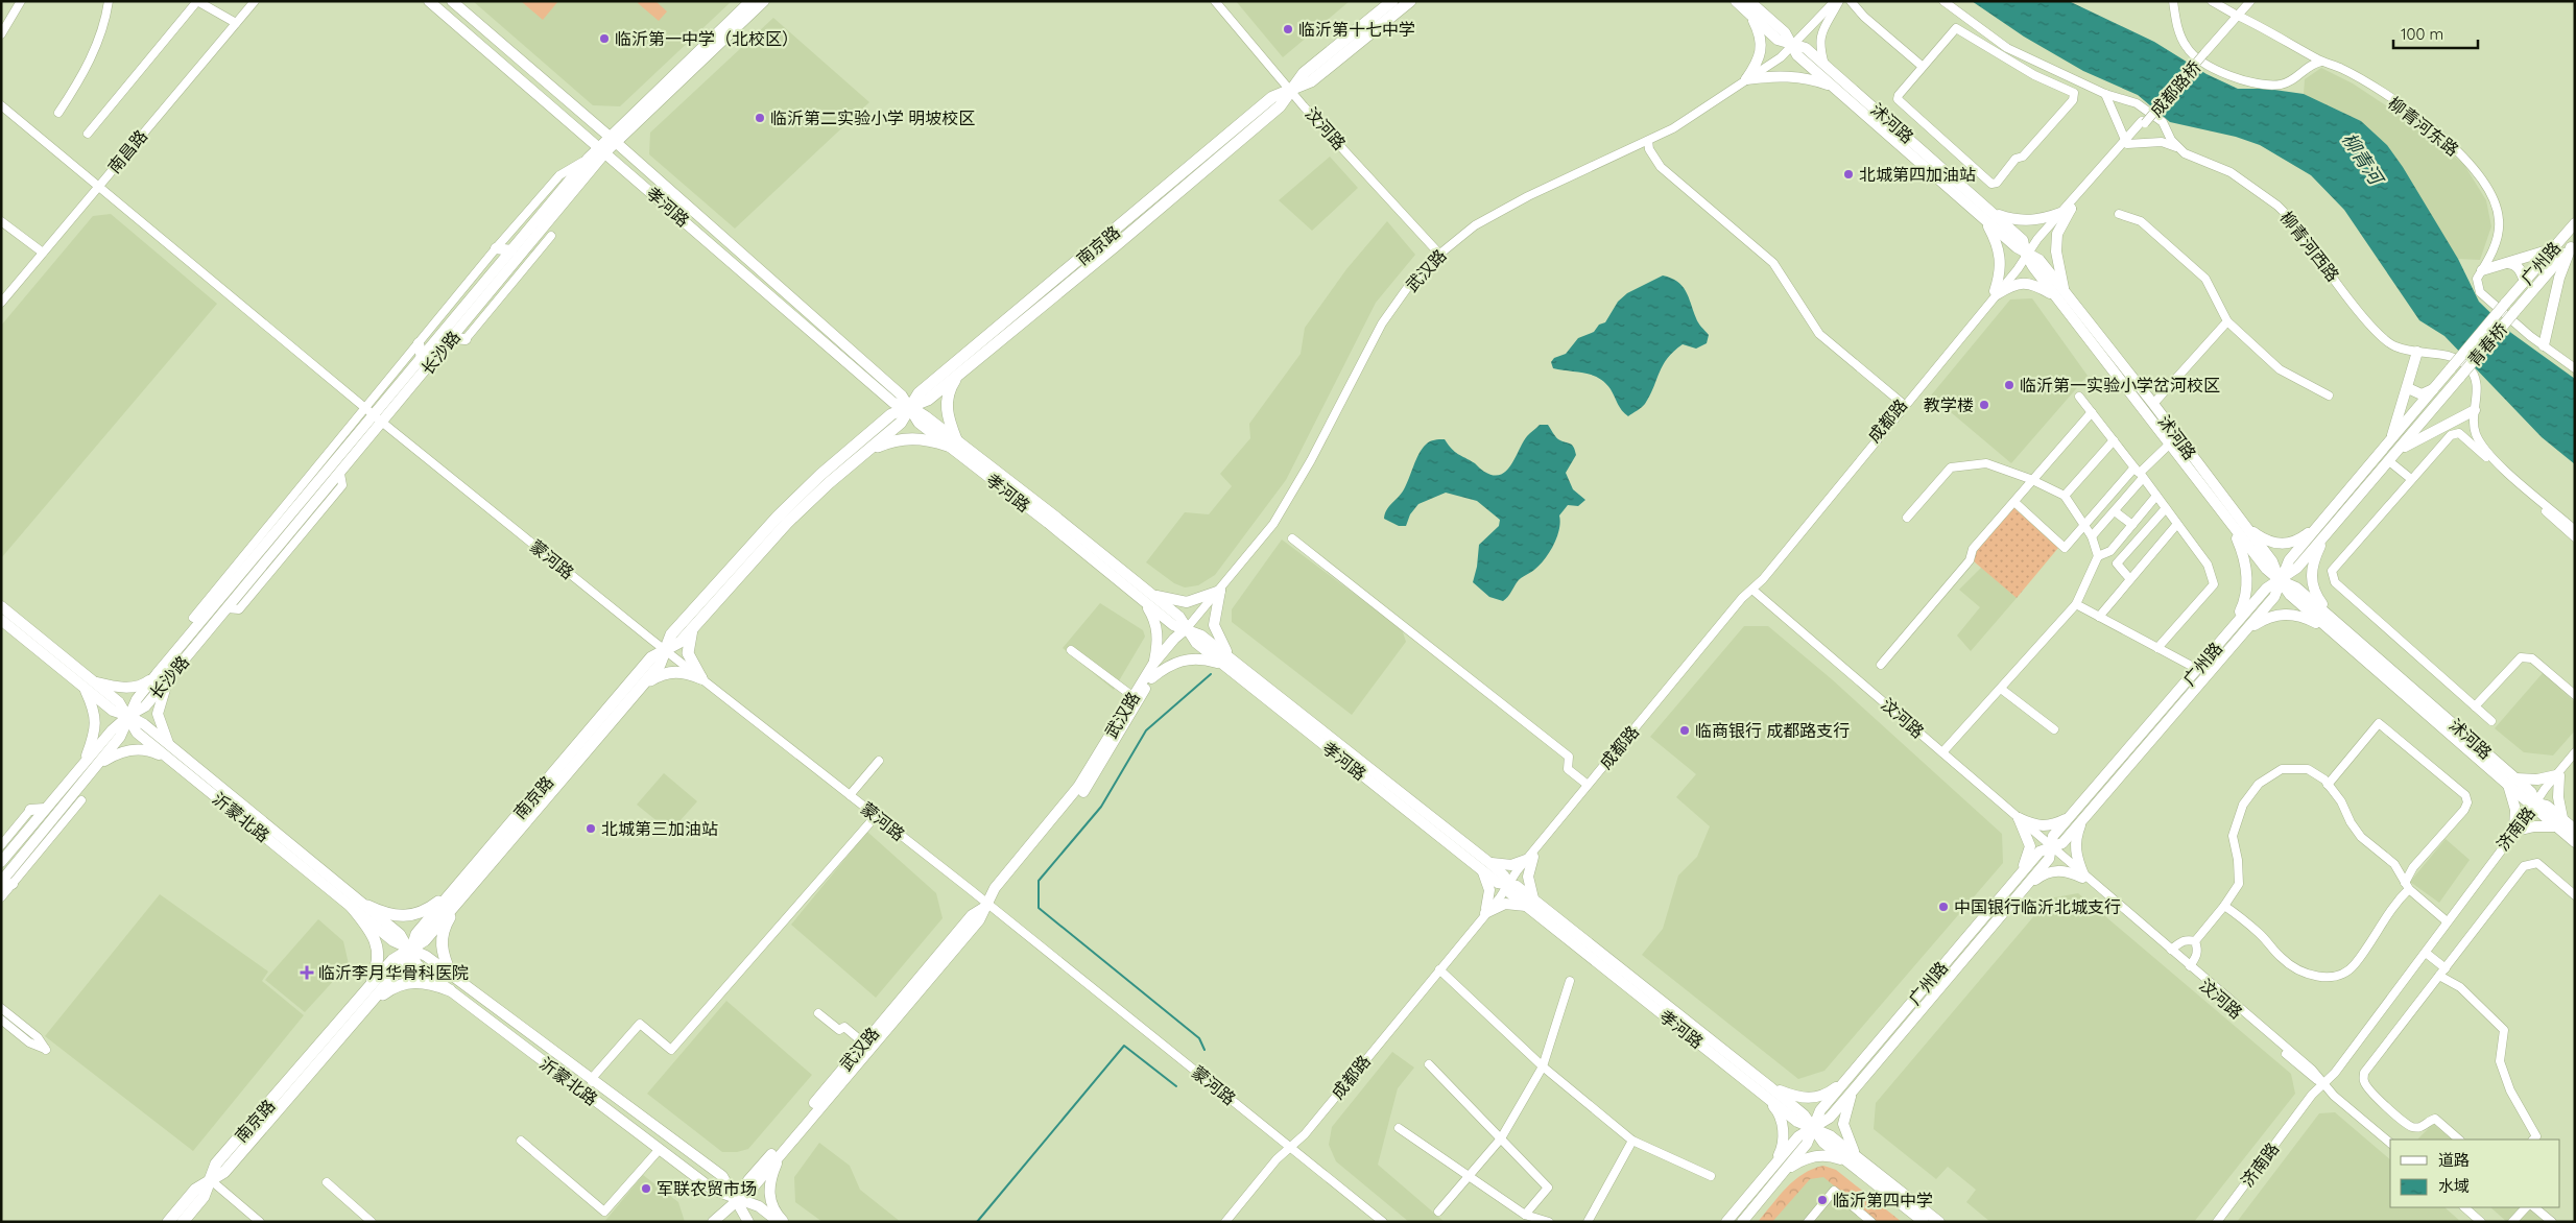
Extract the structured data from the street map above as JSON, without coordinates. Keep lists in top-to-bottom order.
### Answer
{
  "streets": {
    "highway": ["南京路"],
    "main road": [
      "沭河路",
      "孝河路",
      "广州路",
      "武汉路",
      "青春桥",
      "长沙路",
      "沂蒙北路"
    ],
    "street": [
      "成都路桥",
      "柳青河东路",
      "汶河路",
      "南昌路",
      "柳青河西路",
      "成都路",
      "蒙河路",
      "济南路"
    ]
  },
  "crossings": [
    ["成都路桥", "柳青河东路"],
    ["成都路桥", "成都路"],
    ["沭河路", "广州路"],
    ["沭河路", "武汉路"],
    ["沭河路", "成都路"],
    ["沭河路", "济南路"],
    ["汶河路", "南京路"],
    ["汶河路", "广州路"],
    ["汶河路", "武汉路"],
    ["汶河路", "成都路"],
    ["汶河路", "济南路"],
    ["南昌路", "蒙河路"],
    ["孝河路", "南京路"],
    ["孝河路", "广州路"],
    ["孝河路", "武汉路"],
    ["孝河路", "长沙路"],
    ["孝河路", "成都路"],
    ["南京路", "蒙河路"],
    ["南京路", "沂蒙北路"],
    ["柳青河西路", "成都路"],
    ["广州路", "青春桥"],
    ["武汉路", "蒙河路"],
    ["武汉路", "沂蒙北路"],
    ["长沙路", "蒙河路"],
    ["长沙路", "沂蒙北路"],
    ["成都路", "蒙河路"]
  ],
  "water": ["柳青河"],
  "places": {
    "other": [
      "临沂第十七中学",
      "临沂第一中学（北校区）",
      "临沂第二实验小学 明坡校区",
      "北城第四加油站",
      "临沂第一实验小学岔河校区",
      "教学楼",
      "临商银行 成都路支行",
      "北城第三加油站",
      "中国银行临沂北城支行",
      "军联农贸市场",
      "临沂第四中学"
    ],
    "health": ["临沂李月华骨科医院"]
  },
  "legend": ["道路", "水域"],
  "scale_bar": "100 m"
}
